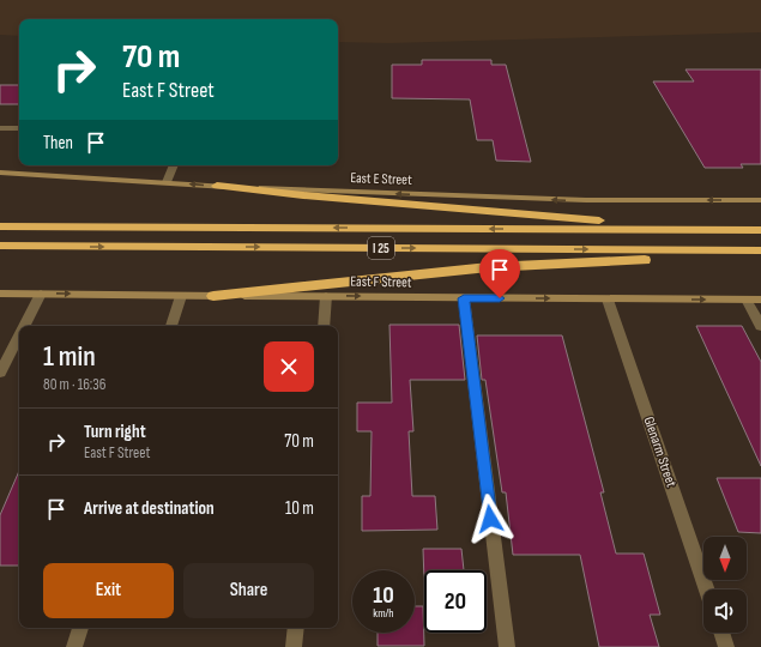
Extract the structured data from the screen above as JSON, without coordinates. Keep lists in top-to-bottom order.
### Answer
{
  "streets": {
    "highway": ["I 25"],
    "main road": ["East E Street", "East F Street"],
    "street": ["Glenarm Street"]
  },
  "crossings": [
    ["East F Street", "Glenarm Street"]
  ],
  "one_way": ["East E Street", "East F Street"],
  "north": "bottom",
  "page": {
    "turn": ["70 m", "East F Street"],
    "then": "Then",
    "heading": ["1 min", "80 m · 16:36"],
    "list": [
      {
        "name": "Turn right",
        "note": "East F Street",
        "value": "70 m"
      },
      {
        "name": "Arrive at destination",
        "value": "10 m"
      }
    ],
    "buttons": ["Exit", "Share"],
    "speed": "10 km/h",
    "limit": "20"
  }
}
